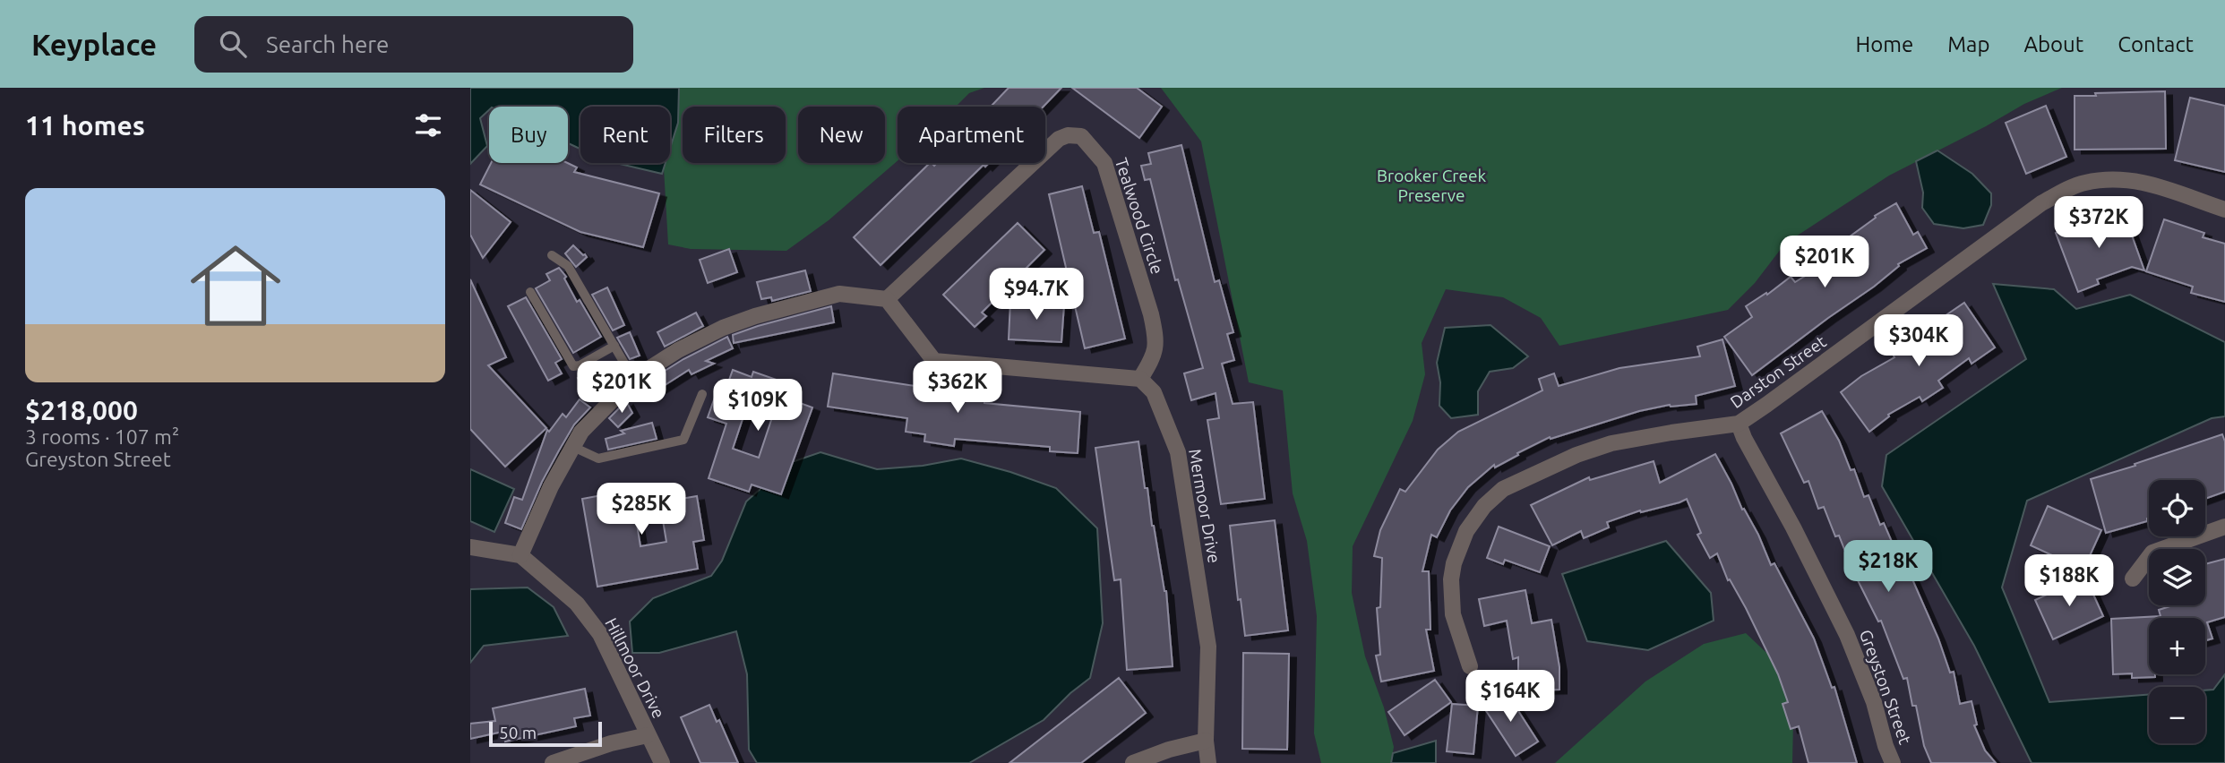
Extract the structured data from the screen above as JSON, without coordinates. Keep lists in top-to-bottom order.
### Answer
{
  "streets": {
    "street": [
      "Tealwood Circle",
      "Darston Street",
      "Mermoor Drive",
      "Hillmoor Drive",
      "Greyston Street"
    ]
  },
  "crossings": [
    ["Tealwood Circle", "Mermoor Drive"],
    ["Darston Street", "Greyston Street"]
  ],
  "parks": ["Brooker Creek Preserve"],
  "scale_bar": "50 m",
  "page": {
    "header": "Keyplace",
    "search": "Search here",
    "nav": [
      "Home",
      "Map",
      "About",
      "Contact"
    ],
    "heading": "11 homes",
    "chip": [
      "Buy",
      "Rent",
      "Filters",
      "New",
      "Apartment"
    ],
    "list": [
      {
        "name": "$218,000",
        "note": "3 rooms · 107 m² · Greyston Street"
      }
    ],
    "price": [
      "$372K",
      "$201K",
      "$94.7K",
      "$304K",
      "$201K",
      "$362K",
      "$109K",
      "$285K",
      "$218K",
      "$188K",
      "$164K"
    ],
    "map_buttons": ["+", "−"],
    "scale": "50 m"
  }
}
